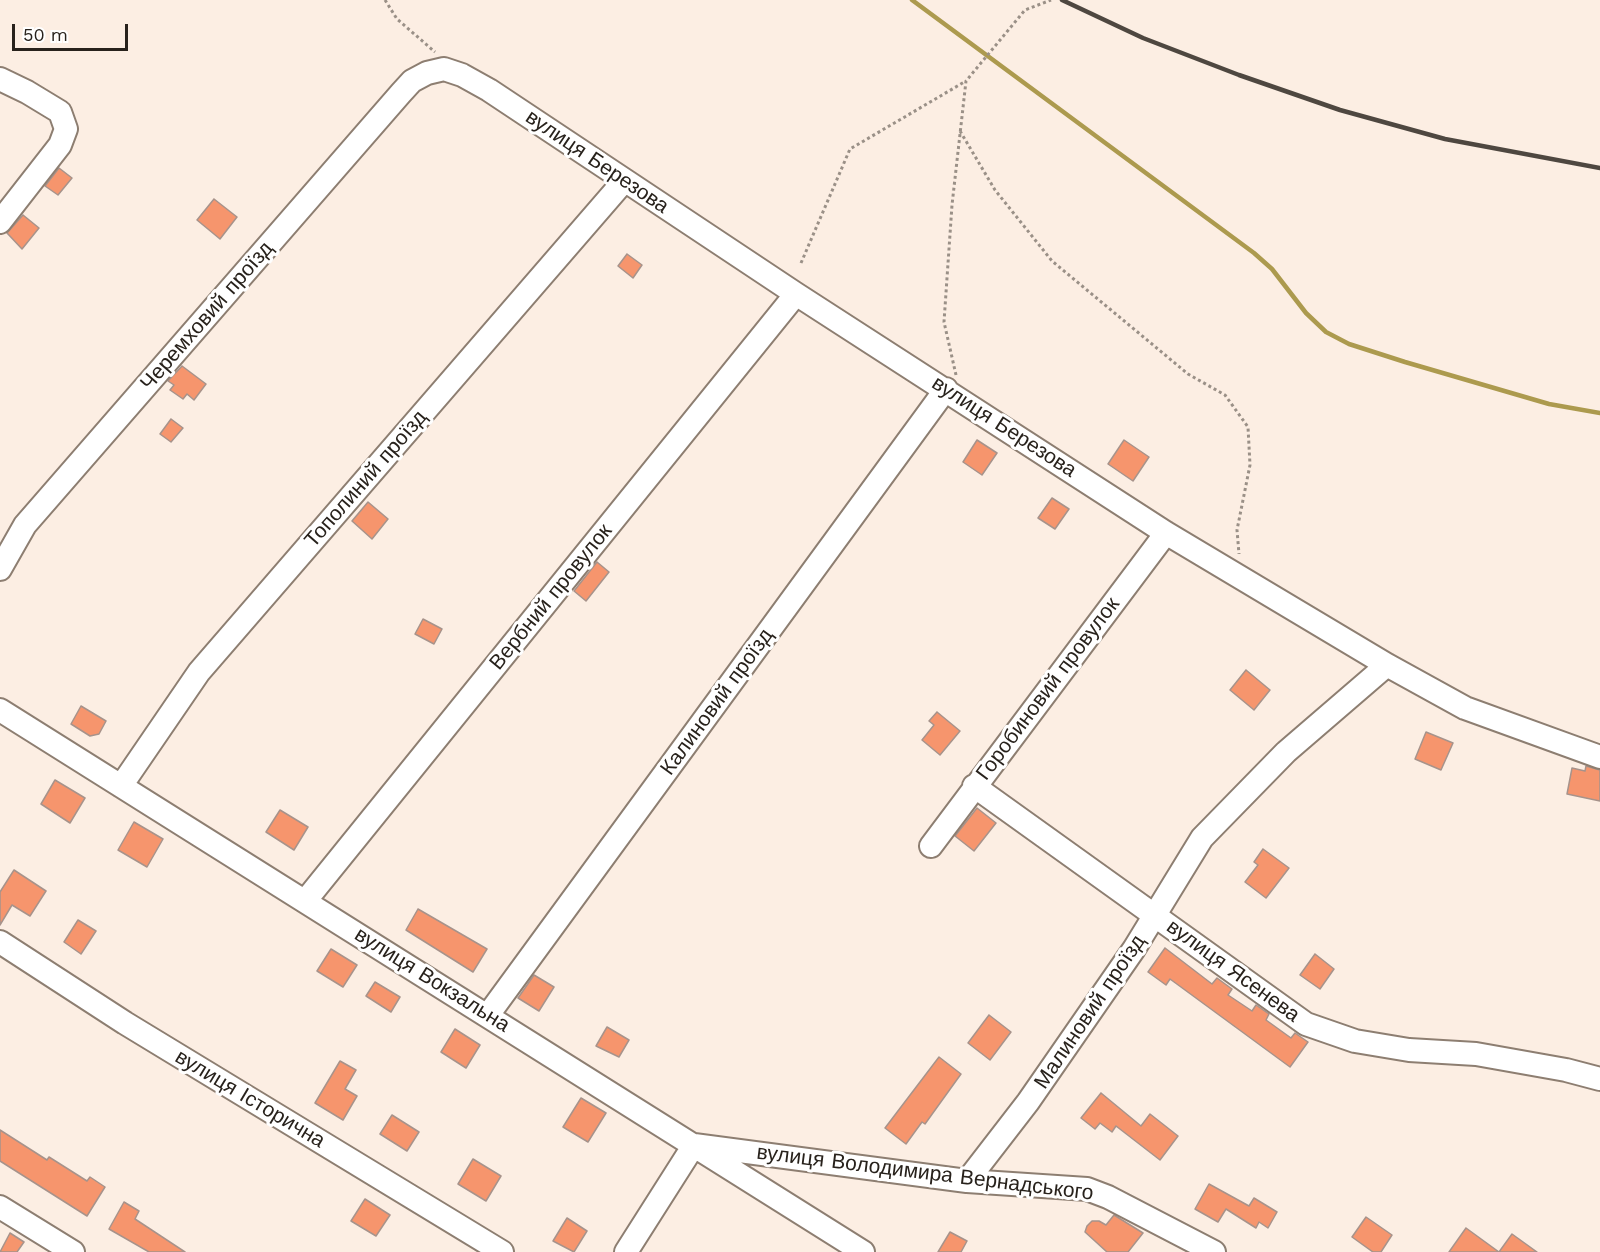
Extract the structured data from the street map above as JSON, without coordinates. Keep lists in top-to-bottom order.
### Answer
{
  "streets": {
    "street": [
      "вулиця Березова",
      "Черемховий проїзд",
      "Тополиний проїзд",
      "Вербний провулок",
      "Горобиновий провулок",
      "Калиновий проїзд",
      "вулиця Ясенева",
      "вулиця Вокзальна",
      "Малиновий проїзд",
      "вулиця Історична",
      "вулиця Володимира Вернадського"
    ]
  },
  "crossings": [
    ["вулиця Березова", "Черемховий проїзд"],
    ["вулиця Березова", "Тополиний проїзд"],
    ["вулиця Березова", "Вербний провулок"],
    ["вулиця Березова", "Горобиновий провулок"],
    ["вулиця Березова", "Калиновий проїзд"],
    ["вулиця Березова", "Малиновий проїзд"],
    ["Тополиний проїзд", "вулиця Вокзальна"],
    ["Вербний провулок", "вулиця Вокзальна"],
    ["Горобиновий провулок", "вулиця Ясенева"],
    ["Калиновий проїзд", "вулиця Вокзальна"],
    ["вулиця Ясенева", "Малиновий проїзд"],
    ["вулиця Вокзальна", "вулиця Володимира Вернадського"],
    ["Малиновий проїзд", "вулиця Володимира Вернадського"]
  ],
  "scale_bar": "50 m"
}
